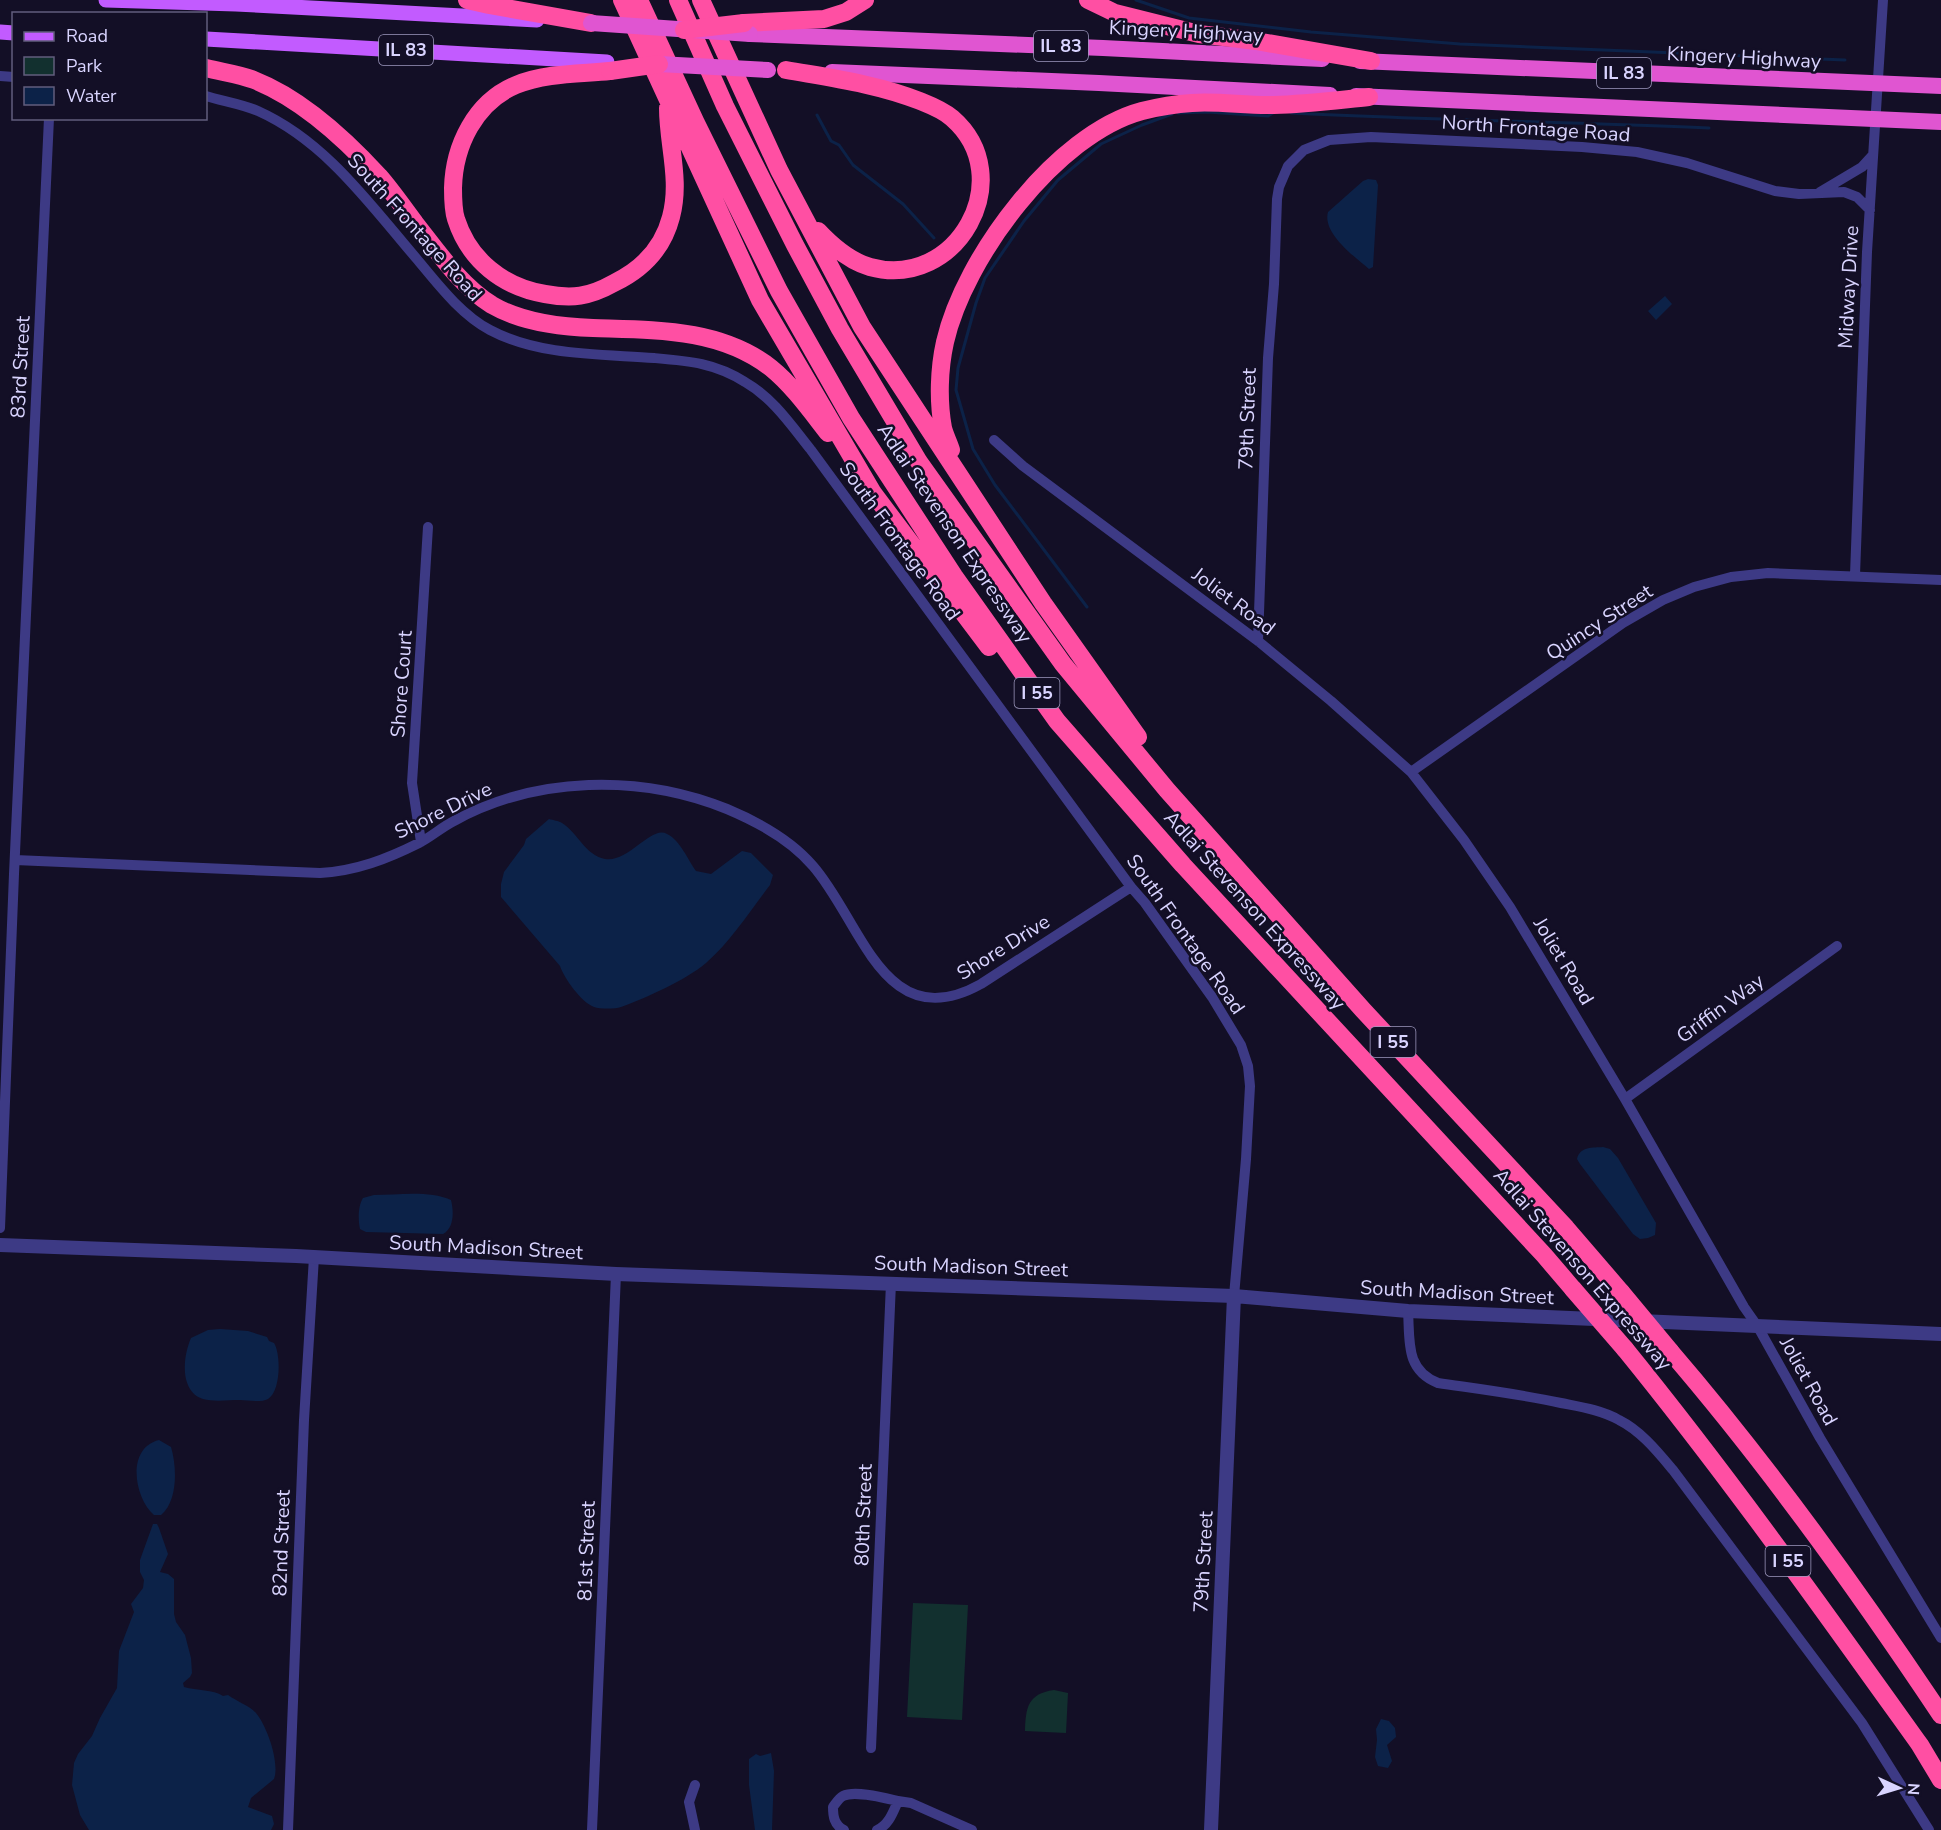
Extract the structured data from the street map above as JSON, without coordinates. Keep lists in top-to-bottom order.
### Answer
{
  "streets": {
    "highway": [
      "Kingery Highway",
      "IL 83",
      "Adlai Stevenson Expressway",
      "I 55"
    ],
    "street": [
      "North Frontage Road",
      "South Frontage Road",
      "Midway Drive",
      "83rd Street",
      "79th Street",
      "Joliet Road",
      "Quincy Street",
      "Shore Court",
      "Shore Drive",
      "Griffin Way",
      "South Madison Street",
      "80th Street",
      "82nd Street",
      "81st Street"
    ]
  },
  "crossings": [
    ["Kingery Highway", "Midway Drive"],
    ["IL 83", "Midway Drive"],
    ["North Frontage Road", "Midway Drive"],
    ["North Frontage Road", "79th Street"],
    ["South Frontage Road", "79th Street"],
    ["South Frontage Road", "Shore Drive"],
    ["South Frontage Road", "South Madison Street"],
    ["Midway Drive", "Quincy Street"],
    ["83rd Street", "Shore Drive"],
    ["79th Street", "Joliet Road"],
    ["79th Street", "South Madison Street"],
    ["Joliet Road", "Quincy Street"],
    ["Joliet Road", "Griffin Way"],
    ["Joliet Road", "South Madison Street"],
    ["Shore Court", "Shore Drive"],
    ["South Madison Street", "80th Street"],
    ["South Madison Street", "82nd Street"],
    ["South Madison Street", "81st Street"]
  ],
  "legend": ["Road", "Park", "Water"],
  "north": "right"
}
